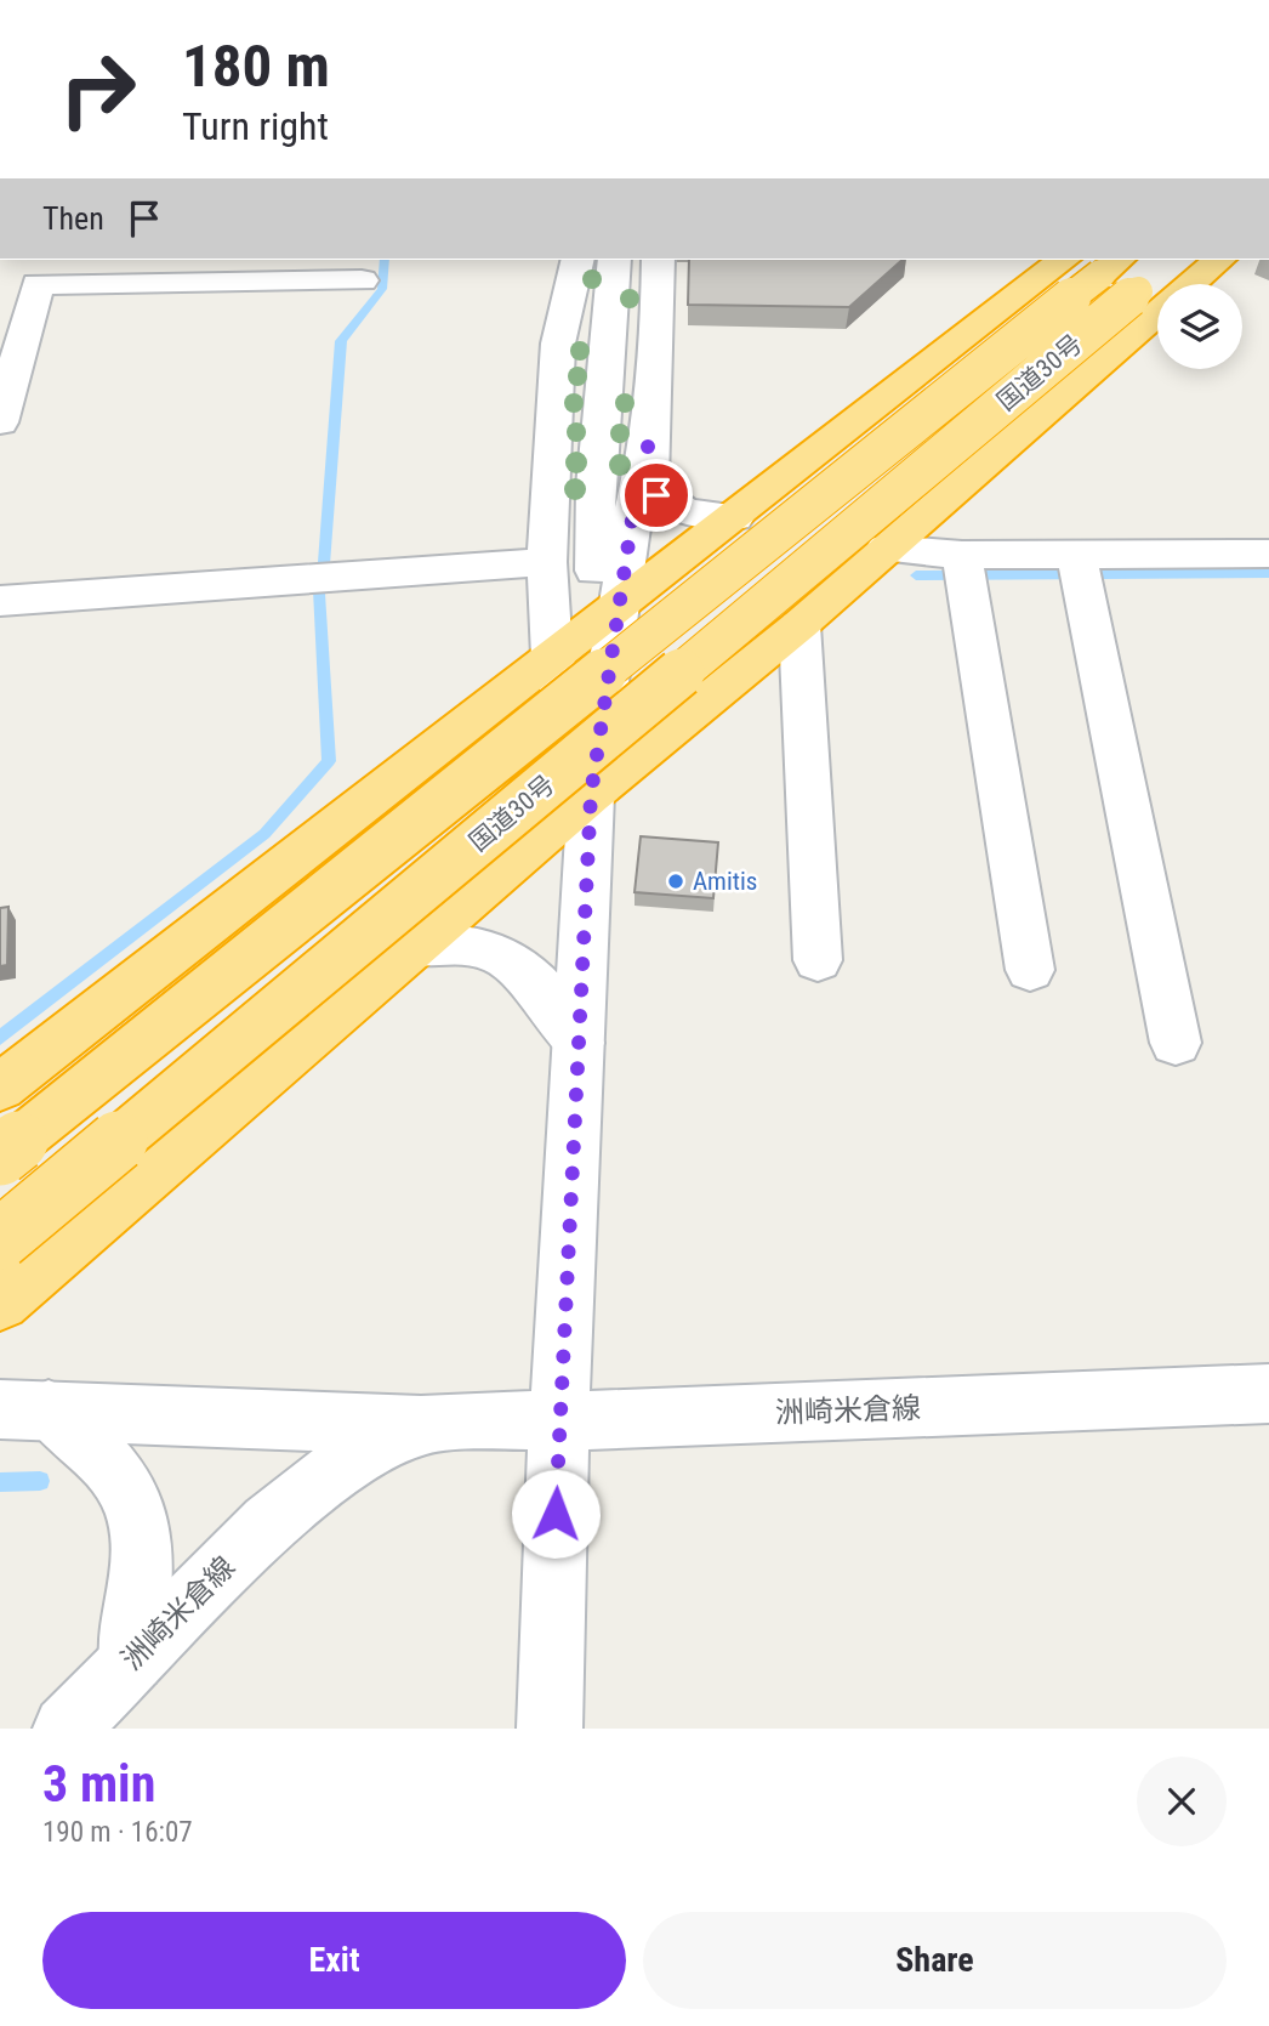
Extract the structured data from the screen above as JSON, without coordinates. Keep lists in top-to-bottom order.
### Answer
{
  "streets": {
    "highway": ["国道30号"],
    "street": ["洲崎米倉線"]
  },
  "places": ["Amitis"],
  "page": {
    "turn": ["180 m", "Turn right"],
    "then": "Then",
    "heading": ["3 min", "190 m · 16:07"],
    "buttons": ["Exit", "Share"]
  }
}
